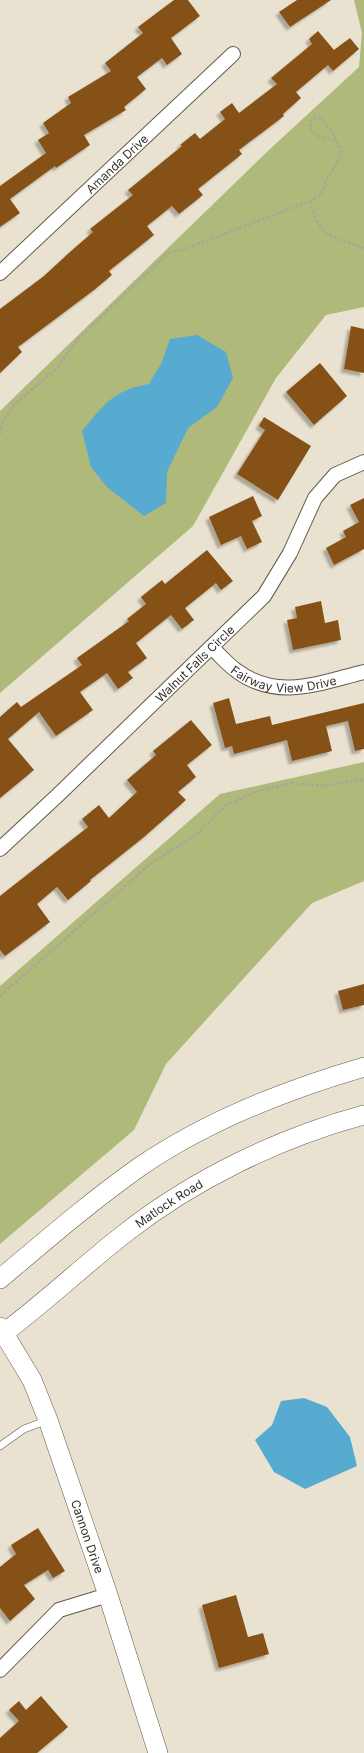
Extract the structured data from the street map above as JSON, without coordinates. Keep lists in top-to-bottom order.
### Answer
{
  "streets": {
    "main road": ["Matlock Road", "Cannon Drive"],
    "street": ["Amanda Drive", "Walnut Falls Circle", "Fairway View Drive"]
  },
  "crossings": [
    ["Walnut Falls Circle", "Fairway View Drive"],
    ["Matlock Road", "Cannon Drive"]
  ]
}
